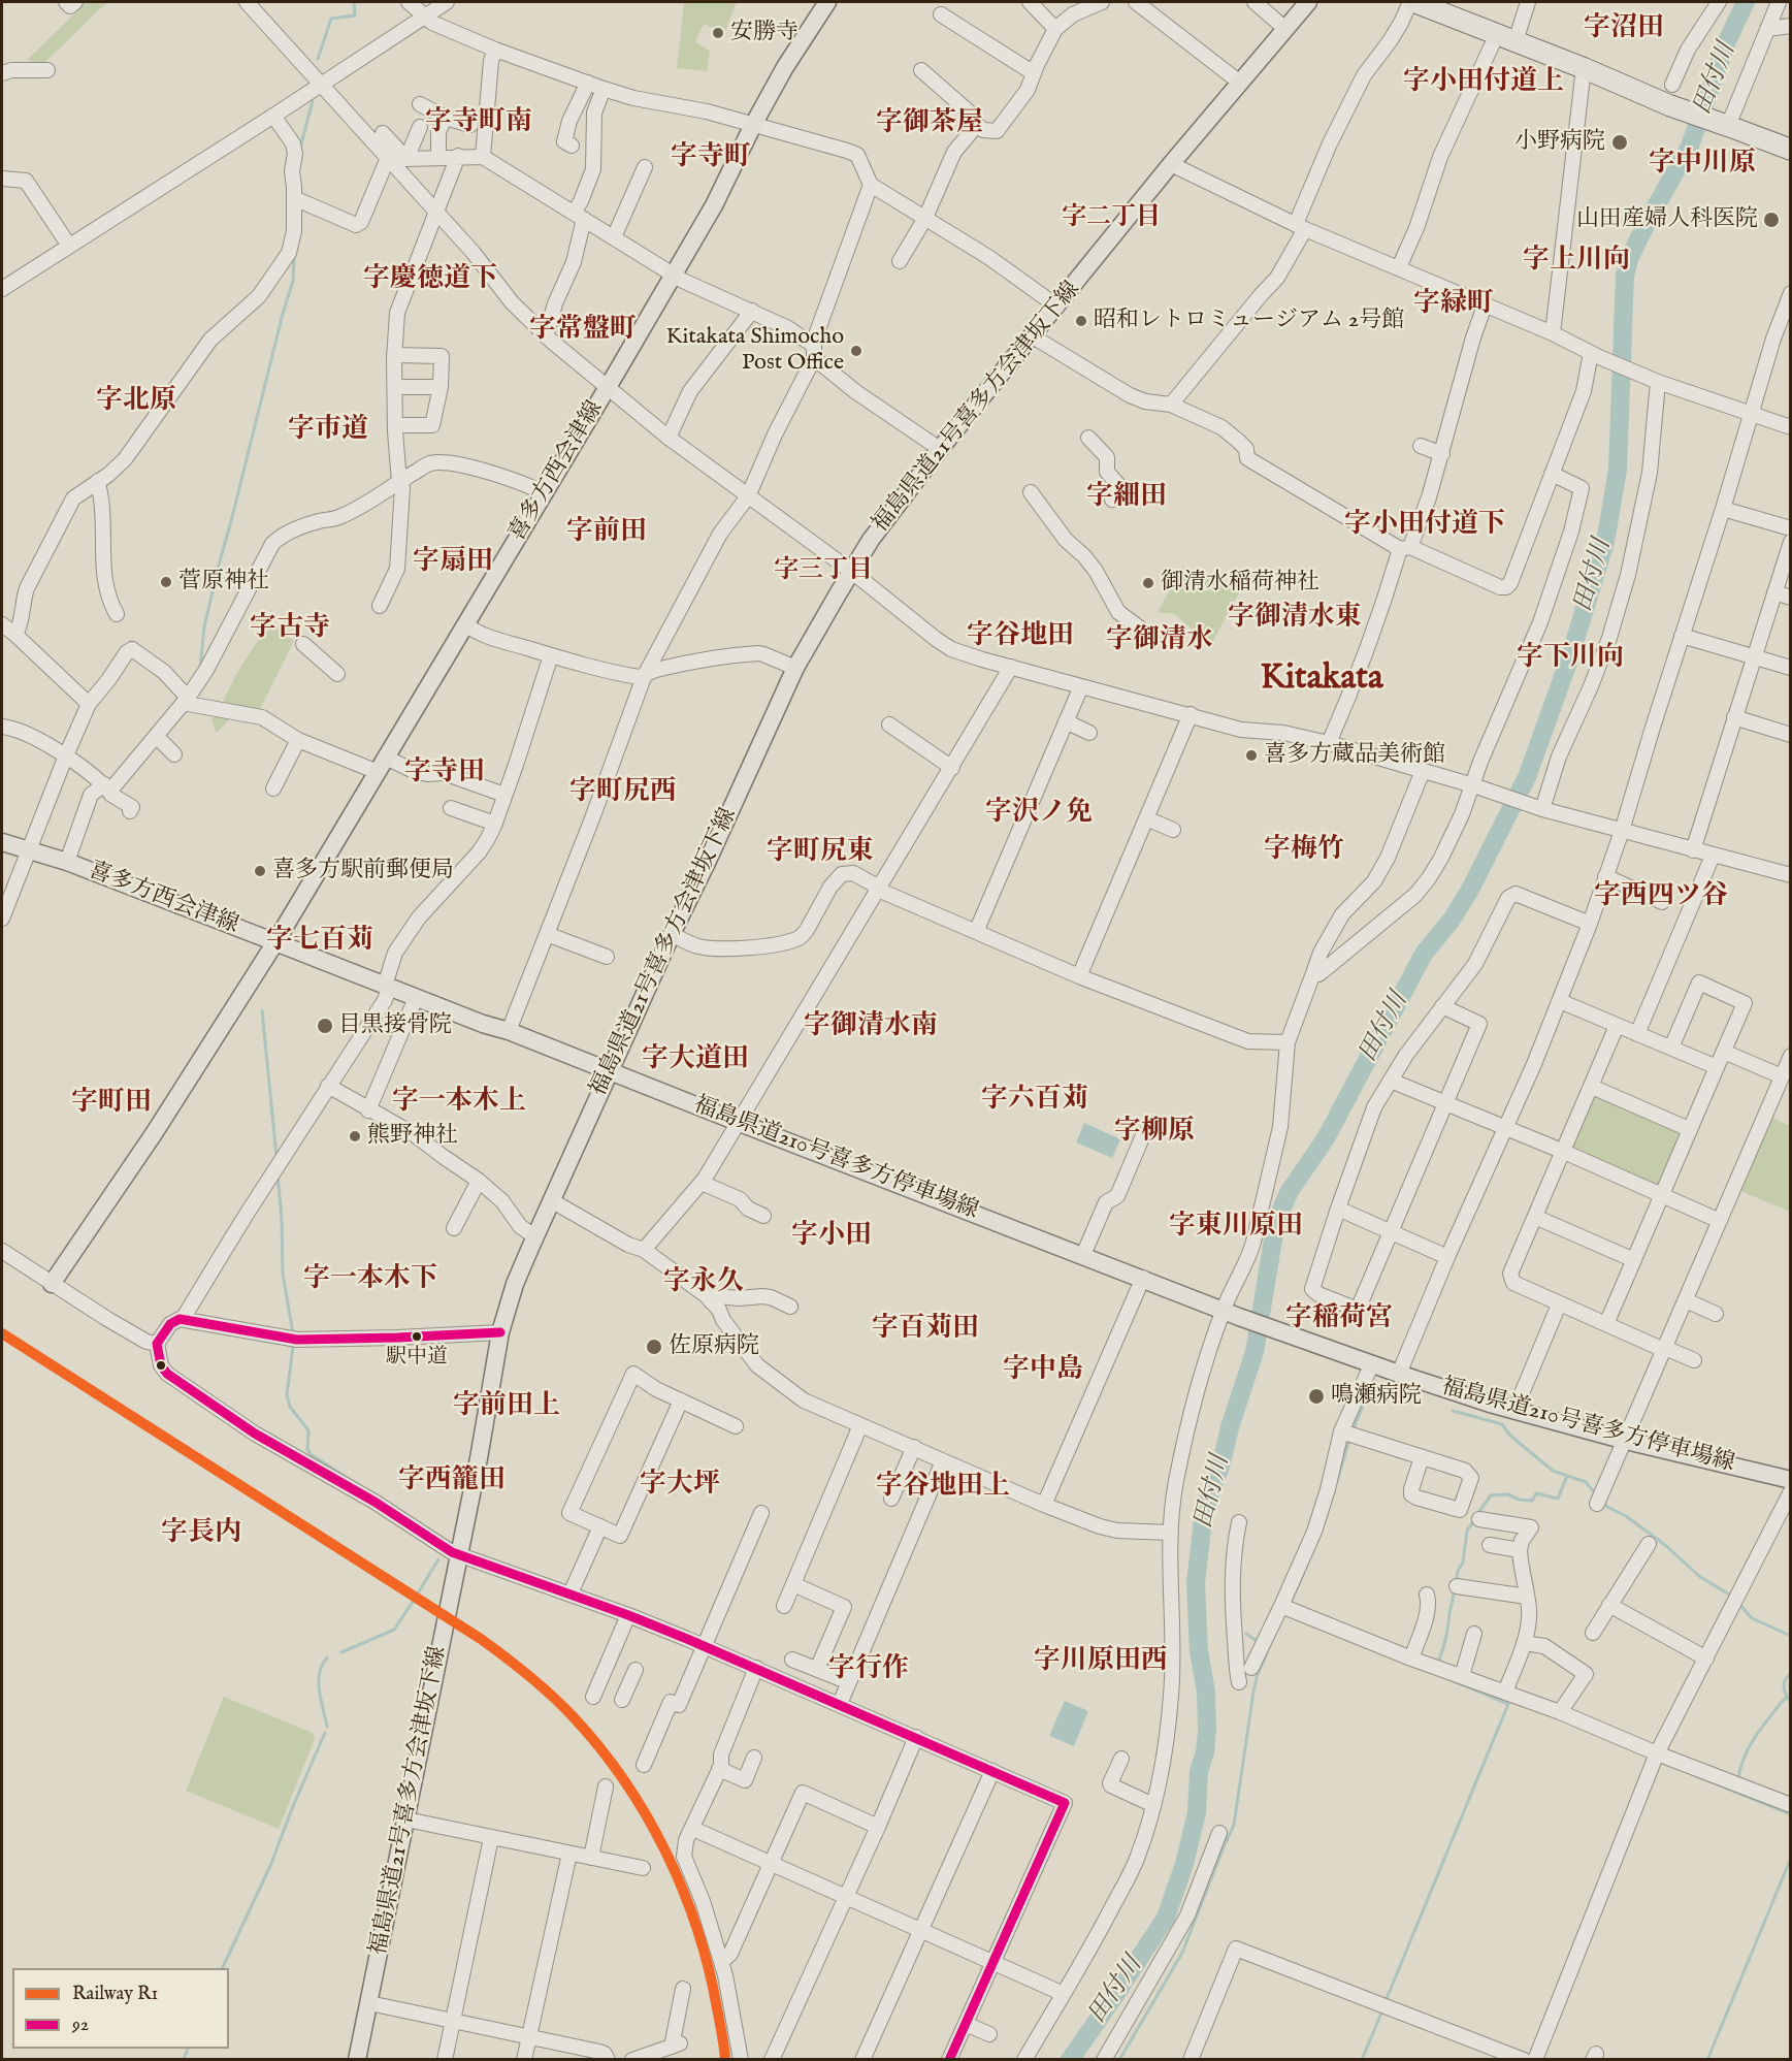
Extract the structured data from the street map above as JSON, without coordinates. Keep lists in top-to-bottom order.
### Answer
{
  "streets": {
    "main road": ["福島県道21号喜多方会津坂下線", "喜多方西会津線", "福島県道210号喜多方停車場線"]
  },
  "crossings": [
    ["福島県道21号喜多方会津坂下線", "福島県道210号喜多方停車場線"],
    ["喜多方西会津線", "福島県道210号喜多方停車場線"]
  ],
  "districts": [
    "字沼田",
    "字小田付道上",
    "字寺町南",
    "字御茶屋",
    "字寺町",
    "字中川原",
    "字二丁目",
    "字上川向",
    "字慶徳道下",
    "字緑町",
    "字常盤町",
    "字北原",
    "字市道",
    "字細田",
    "字小田付道下",
    "字前田",
    "字扇田",
    "字三丁目",
    "字御清水東",
    "字古寺",
    "字谷地田",
    "字御清水",
    "字下川向",
    "Kitakata",
    "字寺田",
    "字町尻西",
    "字沢ノ免",
    "字梅竹",
    "字町尻東",
    "字西四ツ谷",
    "字七百苅",
    "字御清水南",
    "字大道田",
    "字六百苅",
    "字一本木上",
    "字町田",
    "字柳原",
    "字東川原田",
    "字小田",
    "字一本木下",
    "字永久",
    "字稲荷宮",
    "字百苅田",
    "字中島",
    "字前田上",
    "字西籠田",
    "字大坪",
    "字谷地田上",
    "字長内",
    "字川原田西",
    "字行作"
  ],
  "water": ["田付川"],
  "places": [
    "安勝寺",
    "小野病院",
    "山田産婦人科医院",
    "昭和レトロミュージアム 2号館",
    "Kitakata Shimocho Post Office",
    "菅原神社",
    "御清水稲荷神社",
    "喜多方蔵品美術館",
    "喜多方駅前郵便局",
    "目黒接骨院",
    "熊野神社",
    "駅中道",
    "佐原病院",
    "鳴瀬病院"
  ],
  "lines": ["transit line 92", "rail line R1"],
  "legend": ["Railway R1", "92"]
}
